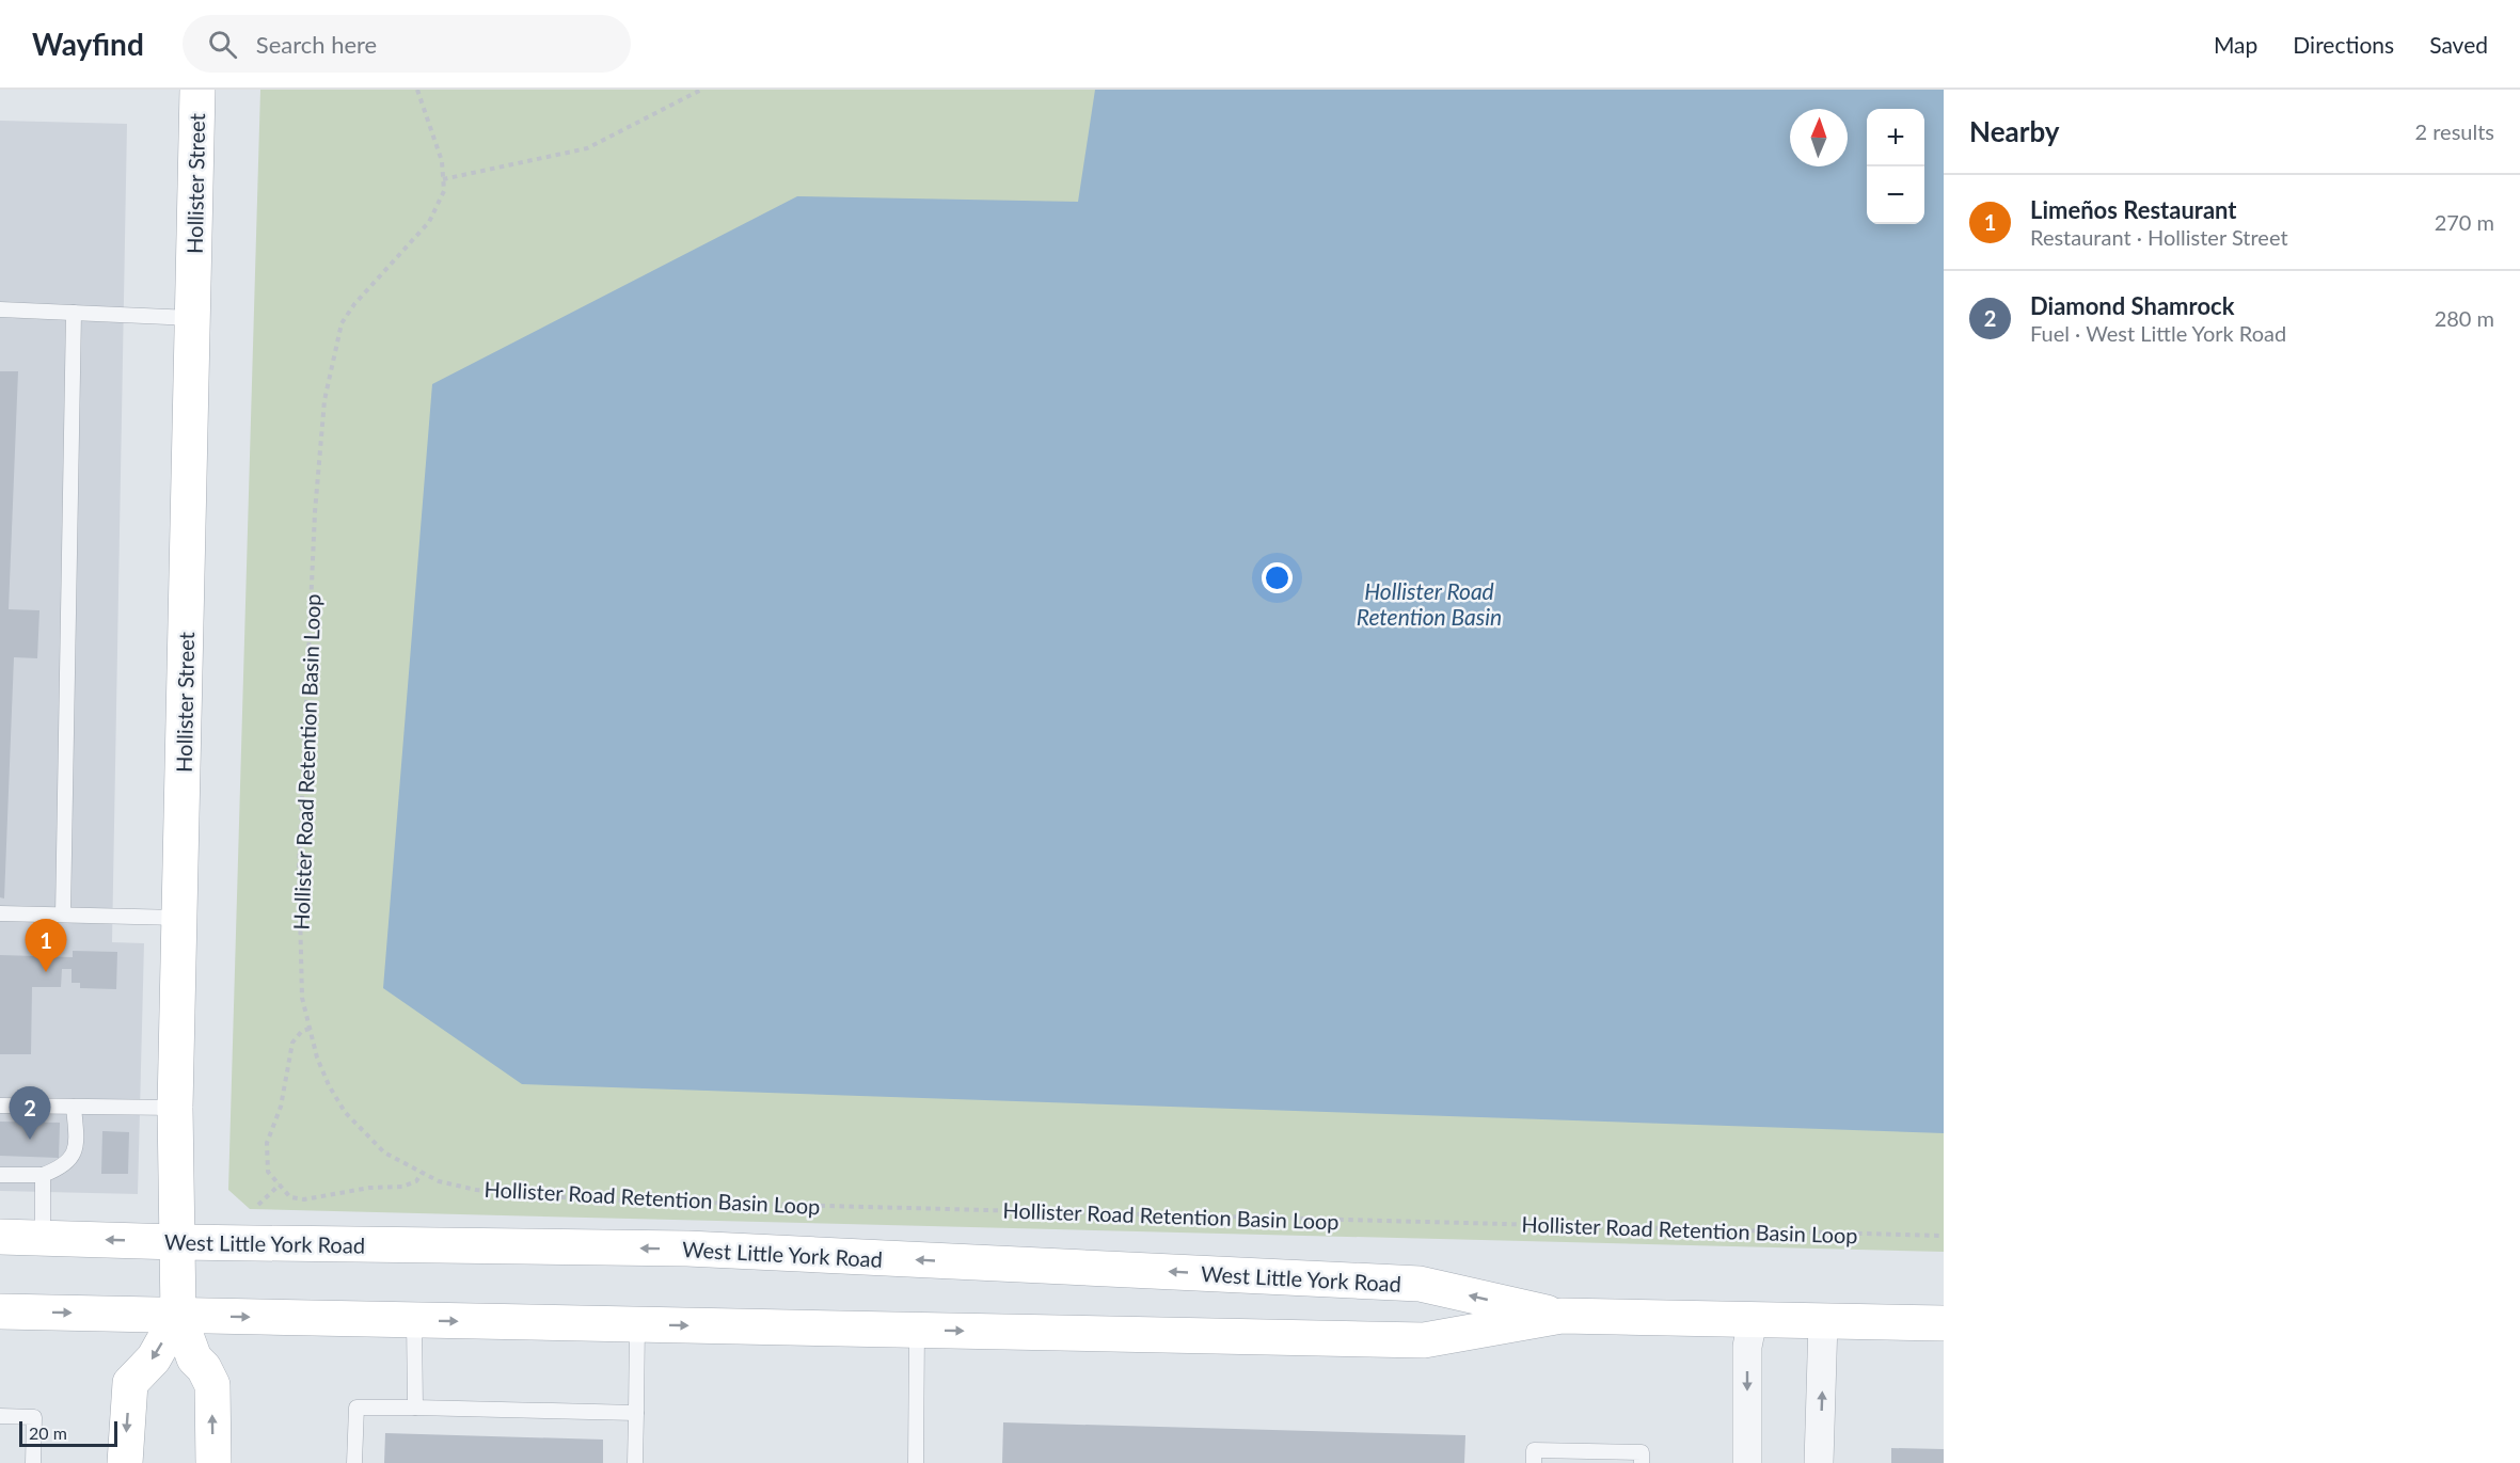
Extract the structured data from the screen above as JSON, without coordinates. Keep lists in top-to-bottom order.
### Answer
{
  "streets": {
    "main road": ["Hollister Street", "West Little York Road"],
    "path": ["Hollister Road Retention Basin Loop"]
  },
  "crossings": [
    ["Hollister Street", "West Little York Road"]
  ],
  "water": ["Hollister Road Retention Basin"],
  "scale_bar": "20 m",
  "north": "top",
  "page": {
    "header": "Wayfind",
    "search": "Search here",
    "nav": ["Map", "Directions", "Saved"],
    "heading": ["Nearby", "2 results"],
    "map_buttons": ["+", "−"],
    "list": [
      {
        "mark": "1",
        "name": "Limeños Restaurant",
        "note": "Restaurant · Hollister Street",
        "value": "270 m"
      },
      {
        "mark": "2",
        "name": "Diamond Shamrock",
        "note": "Fuel · West Little York Road",
        "value": "280 m"
      }
    ],
    "pins": ["1", "2"],
    "scale": "20 m"
  }
}
